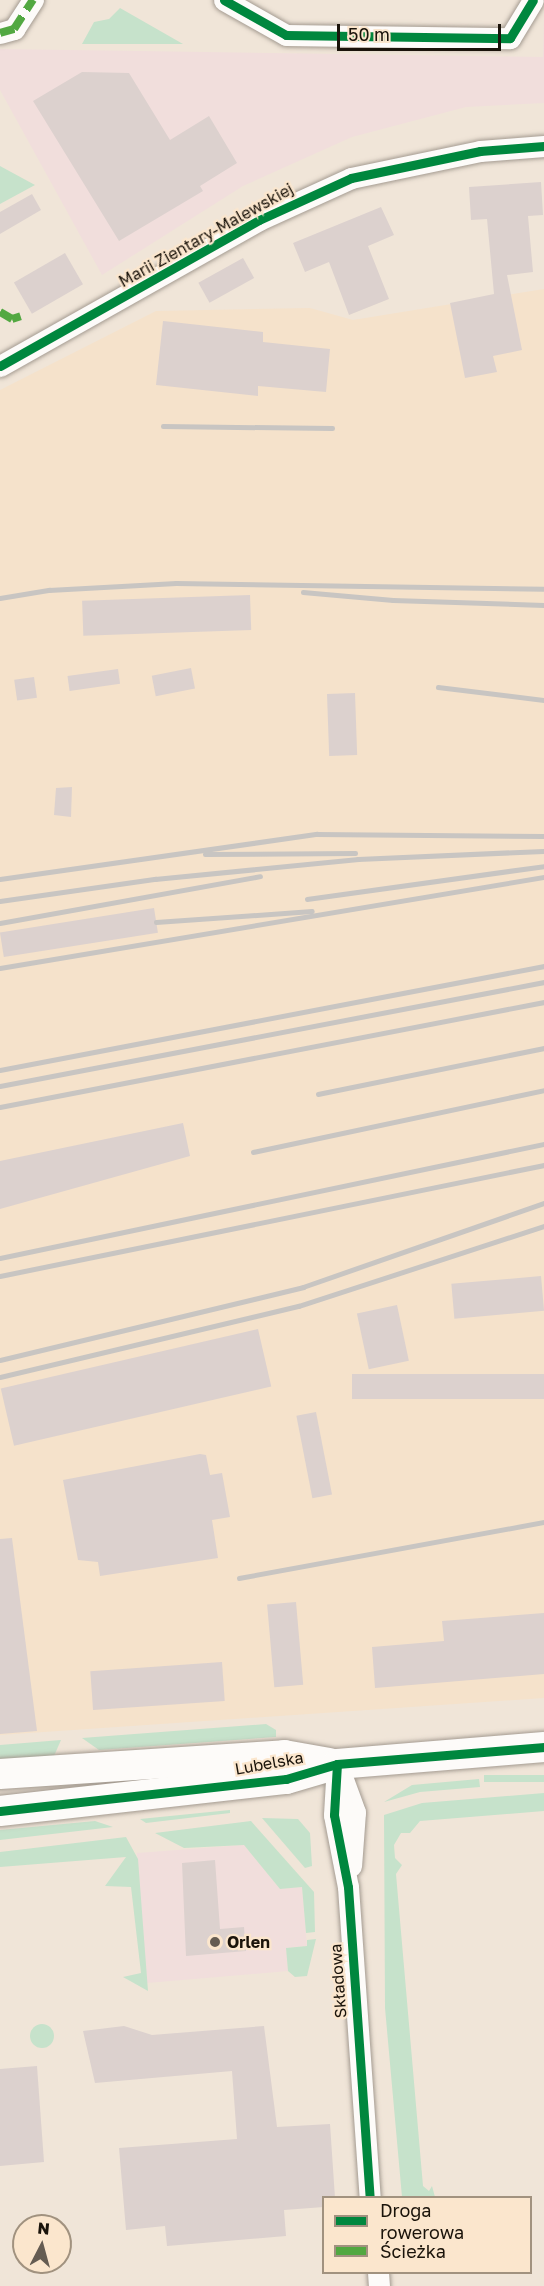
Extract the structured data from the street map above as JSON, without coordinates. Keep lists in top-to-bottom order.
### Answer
{
  "streets": {
    "street": ["Marii Zientary-Malewskiej", "Lubelska", "Składowa"]
  },
  "crossings": [
    ["Lubelska", "Składowa"]
  ],
  "places": ["Orlen"],
  "legend": ["Droga rowerowa", "Ścieżka"],
  "scale_bar": "50 m",
  "north": "top"
}
